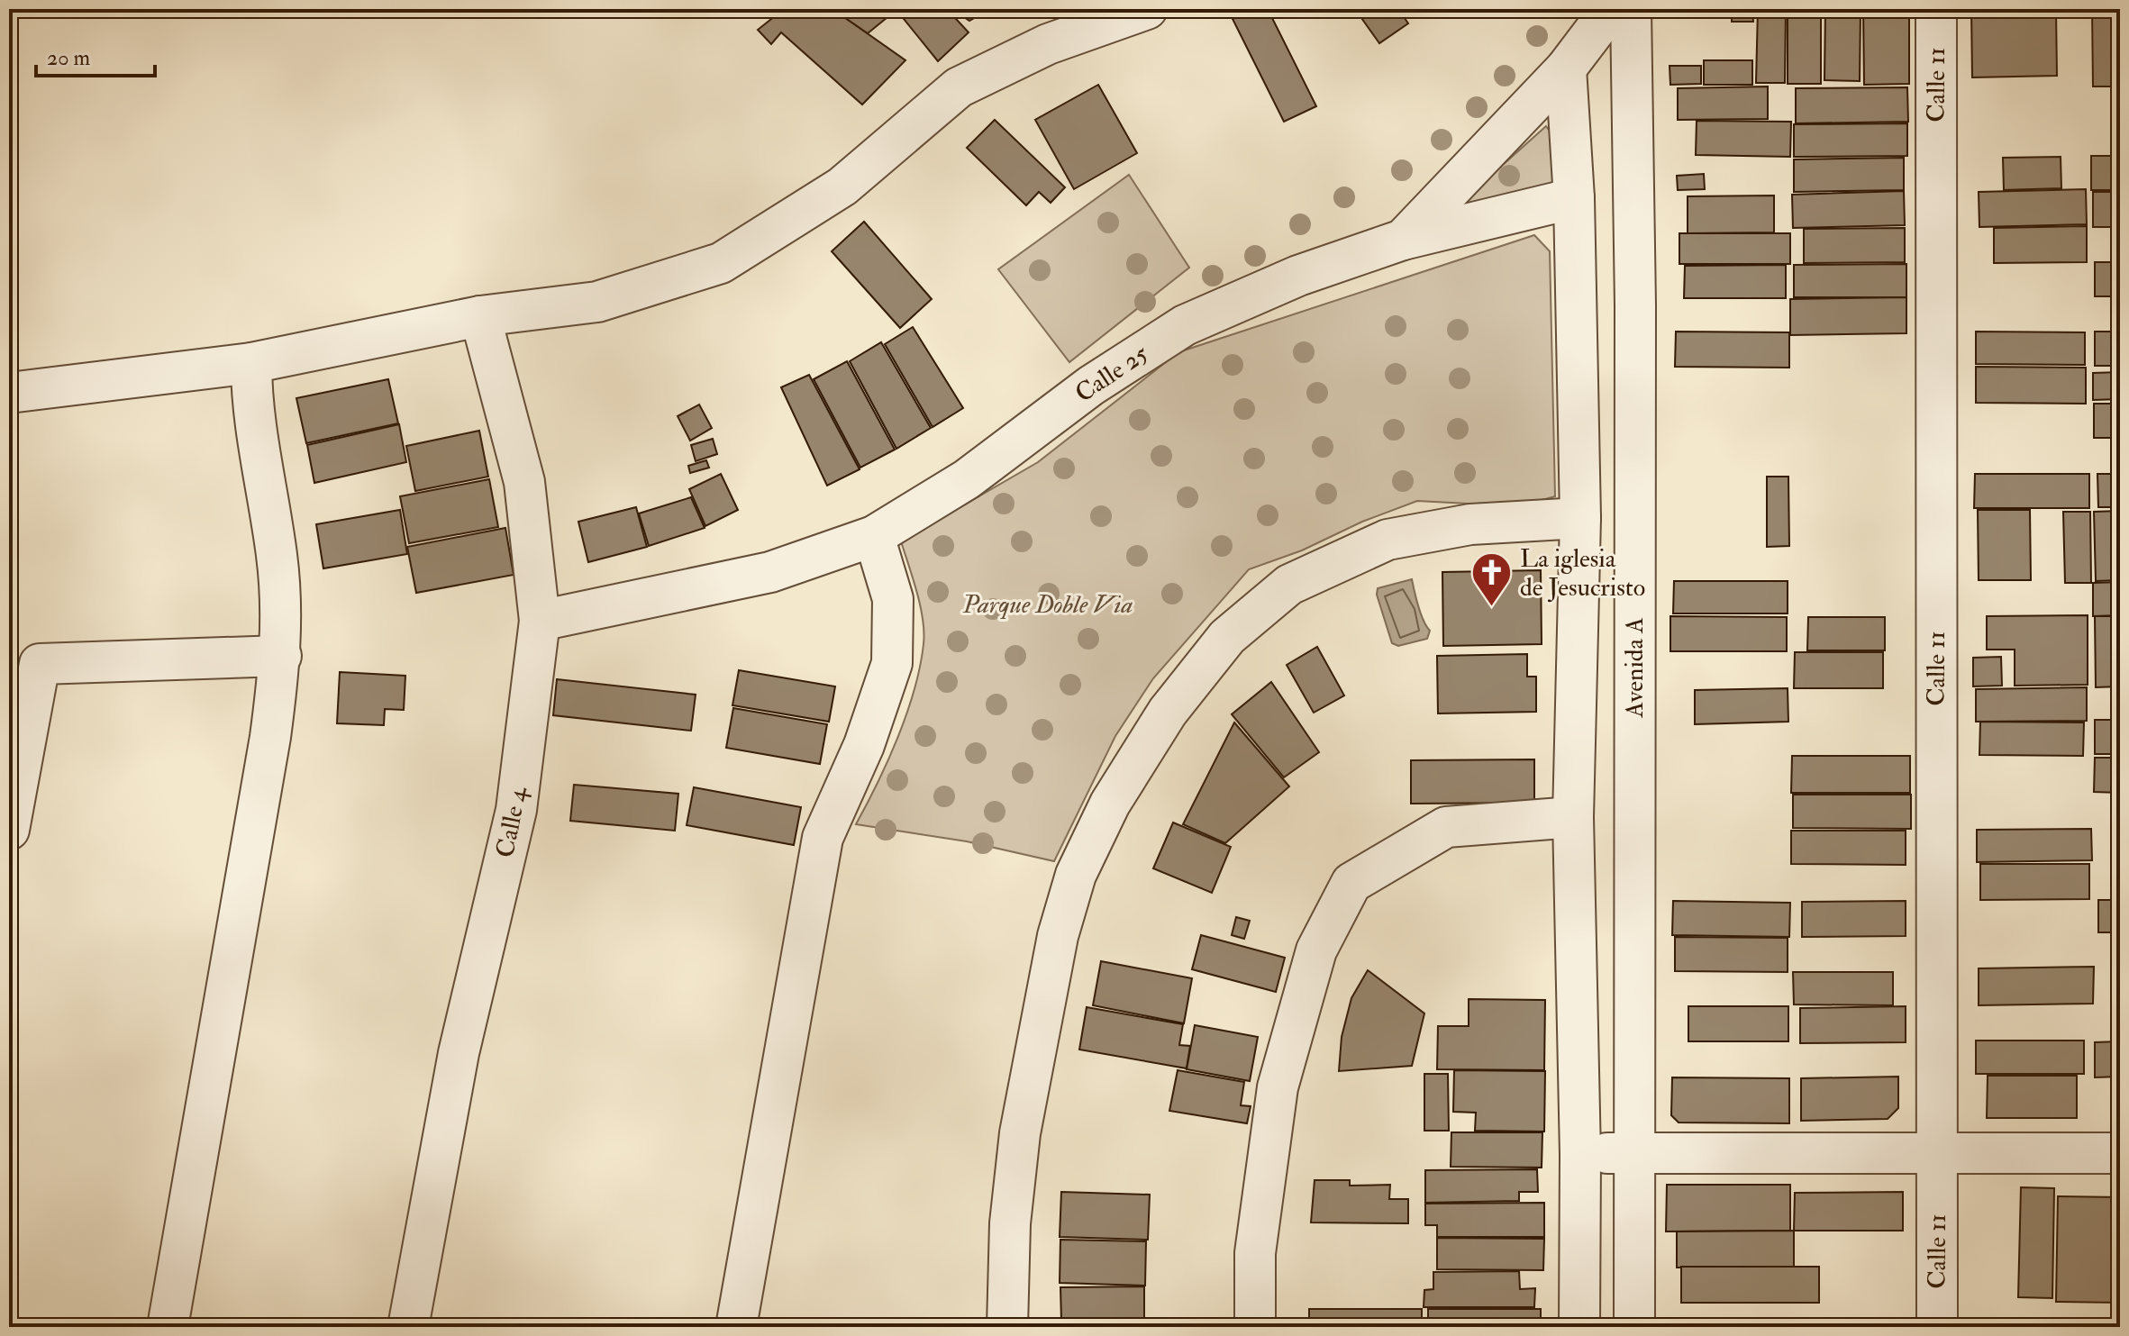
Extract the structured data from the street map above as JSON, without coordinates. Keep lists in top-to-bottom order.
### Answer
{
  "streets": {
    "street": [
      "Calle 11",
      "Calle 25",
      "Avenida A",
      "Calle 4"
    ]
  },
  "crossings": [
    ["Calle 25", "Calle 4"]
  ],
  "parks": ["Parque Doble Via"],
  "places": {
    "church": ["La iglesia de Jesucristo"]
  },
  "scale_bar": "20 m"
}
